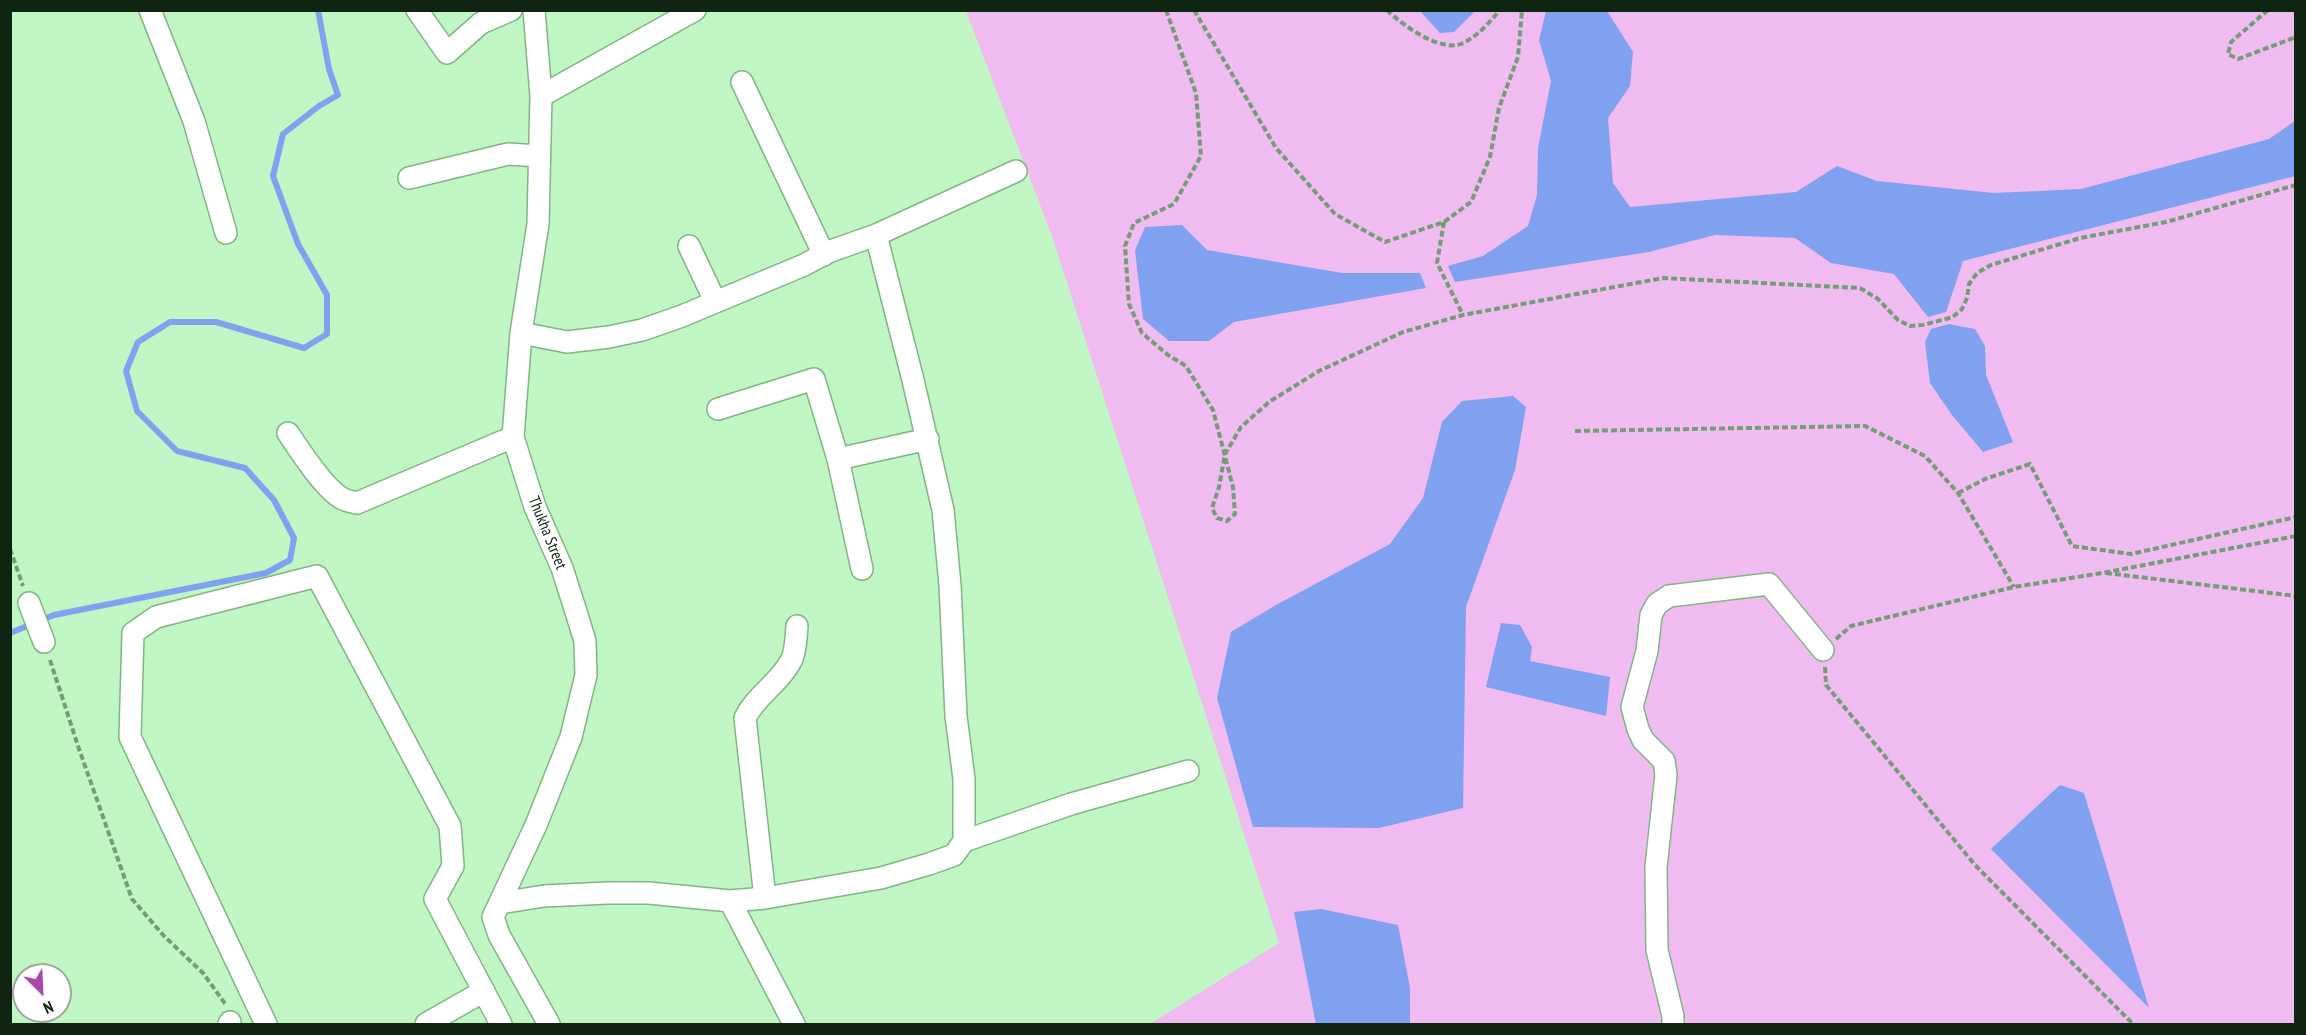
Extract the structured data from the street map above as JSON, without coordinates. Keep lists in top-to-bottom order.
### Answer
{
  "streets": {
    "street": ["Thukha Street"]
  },
  "north": "bottom right"
}
